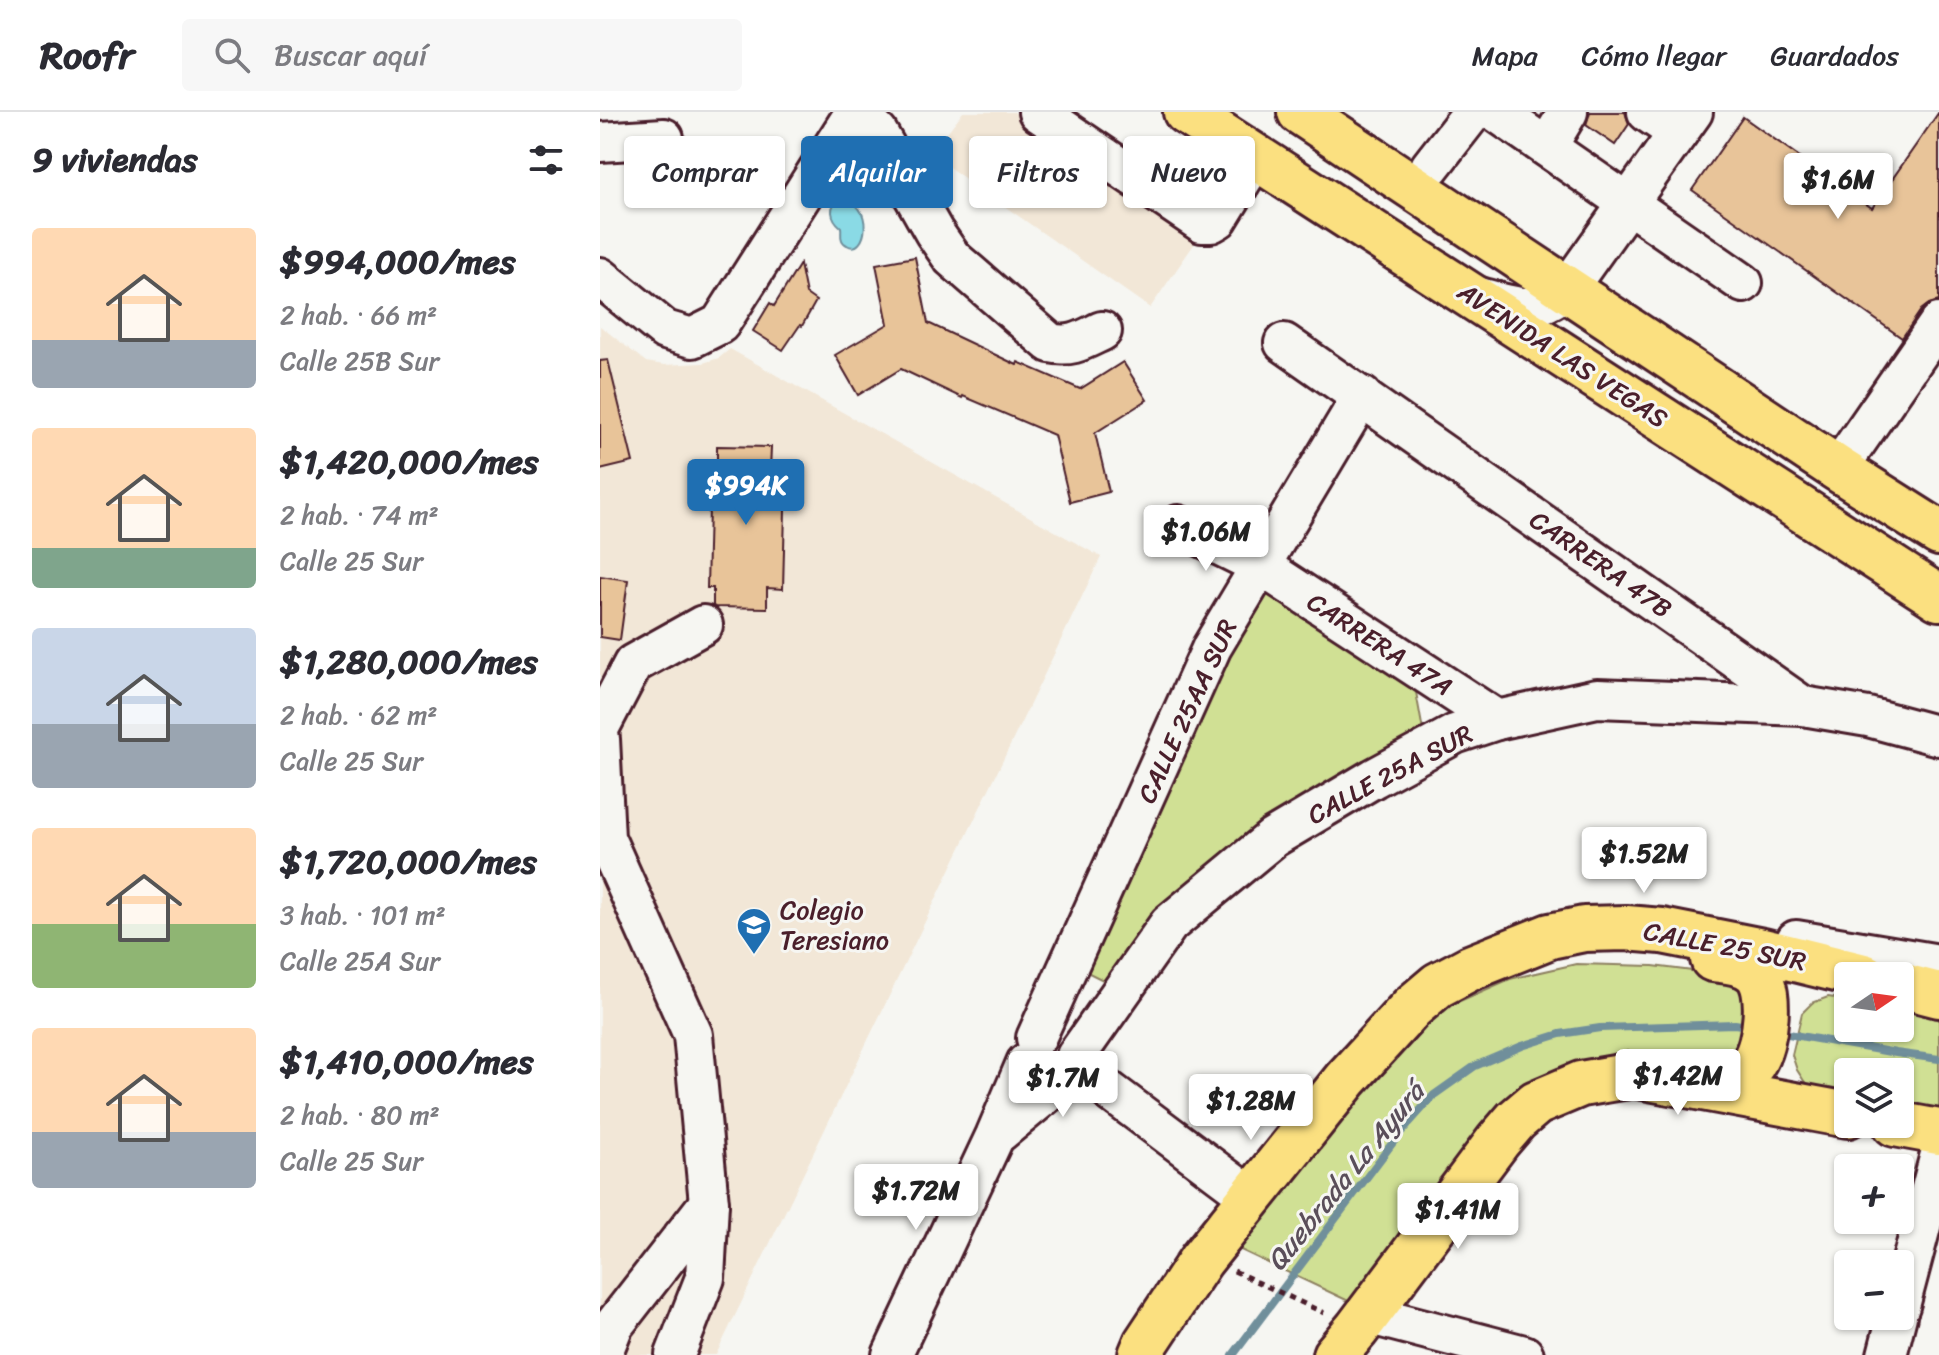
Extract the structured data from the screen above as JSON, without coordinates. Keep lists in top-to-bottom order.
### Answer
{
  "streets": {
    "main road": ["AVENIDA LAS VEGAS", "CALLE 25 SUR"],
    "street": [
      "CARRERA 47B",
      "CARRERA 47A",
      "CALLE 25AA SUR",
      "CALLE 25A SUR"
    ]
  },
  "crossings": [
    ["CARRERA 47B", "CALLE 25AA SUR"],
    ["CARRERA 47B", "CALLE 25A SUR"],
    ["CARRERA 47A", "CALLE 25AA SUR"],
    ["CARRERA 47A", "CALLE 25A SUR"],
    ["CALLE 25AA SUR", "CALLE 25A SUR"]
  ],
  "water": ["Quebrada La Ayurá"],
  "places": {
    "school or university": ["Colegio Teresiano"]
  },
  "north": "right",
  "page": {
    "header": "Roofr",
    "search": "Buscar aquí",
    "nav": ["Mapa", "Cómo llegar", "Guardados"],
    "heading": "9 viviendas",
    "chip": [
      "Comprar",
      "Alquilar",
      "Filtros",
      "Nuevo"
    ],
    "price": [
      "$1.6M",
      "$994K",
      "$1.06M",
      "$1.52M",
      "$1.42M",
      "$1.7M",
      "$1.28M",
      "$1.72M",
      "$1.41M"
    ],
    "list": [
      {
        "name": "$994,000/mes",
        "note": "2 hab. · 66 m² · Calle 25B Sur"
      },
      {
        "name": "$1,420,000/mes",
        "note": "2 hab. · 74 m² · Calle 25 Sur"
      },
      {
        "name": "$1,280,000/mes",
        "note": "2 hab. · 62 m² · Calle 25 Sur"
      },
      {
        "name": "$1,720,000/mes",
        "note": "3 hab. · 101 m² · Calle 25A Sur"
      },
      {
        "name": "$1,410,000/mes",
        "note": "2 hab. · 80 m² · Calle 25 Sur"
      }
    ],
    "map_buttons": ["+", "−"]
  }
}
